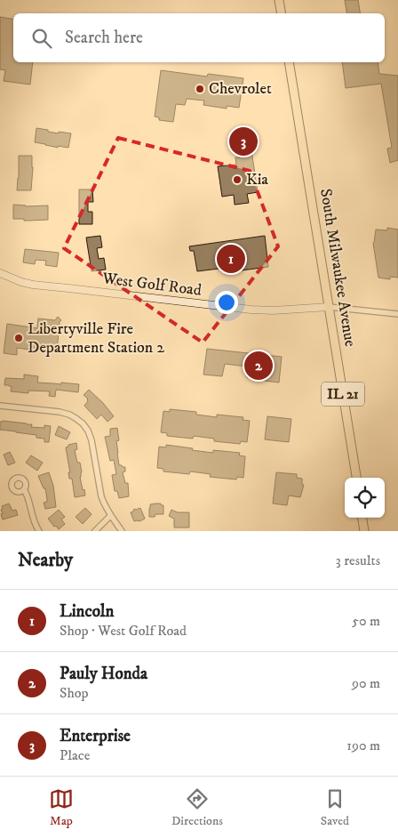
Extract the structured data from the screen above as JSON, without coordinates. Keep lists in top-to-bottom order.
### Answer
{
  "streets": {
    "main road": ["South Milwaukee Avenue", "IL 21"],
    "street": ["West Golf Road"]
  },
  "crossings": [
    ["South Milwaukee Avenue", "West Golf Road"]
  ],
  "places": ["Chevrolet", "Kia", "Libertyville Fire Department Station 2"],
  "page": {
    "search": "Search here",
    "pins": ["3", "1", "2"],
    "heading": ["Nearby", "3 results"],
    "list": [
      {
        "mark": "1",
        "name": "Lincoln",
        "note": "Shop · West Golf Road",
        "value": "50 m"
      },
      {
        "mark": "2",
        "name": "Pauly Honda",
        "note": "Shop",
        "value": "90 m"
      },
      {
        "mark": "3",
        "name": "Enterprise",
        "note": "Place",
        "value": "190 m"
      }
    ],
    "nav": ["Map", "Directions", "Saved"]
  }
}
